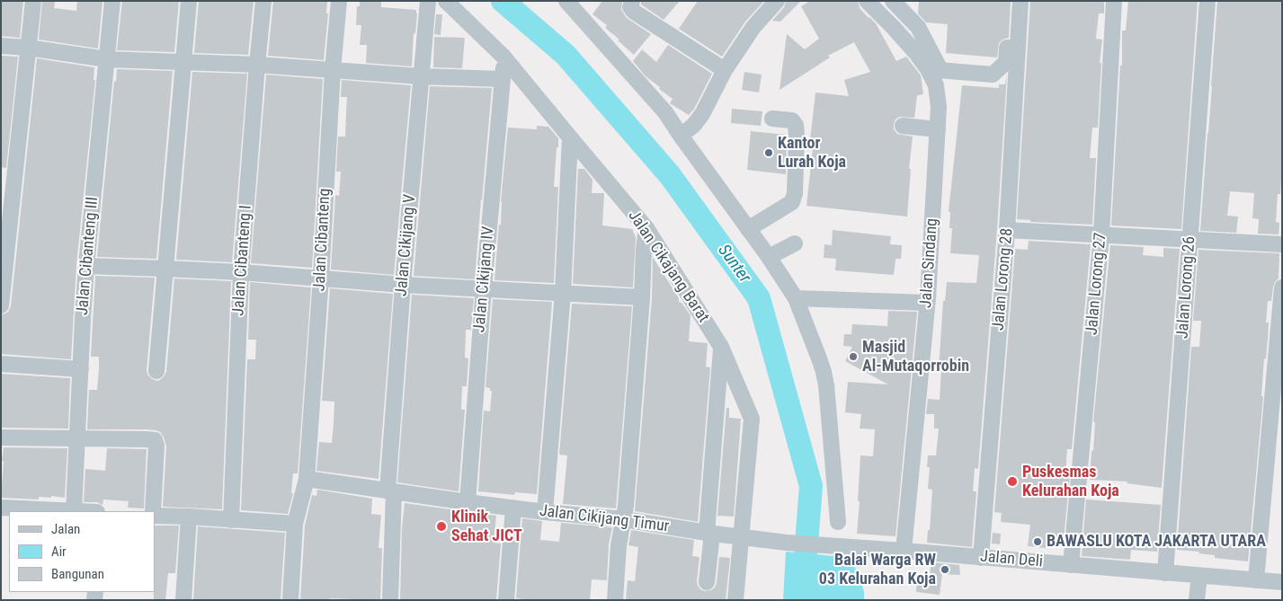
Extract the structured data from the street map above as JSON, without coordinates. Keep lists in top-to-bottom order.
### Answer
{
  "streets": {
    "street": [
      "Jalan Cibanteng",
      "Jalan Cikijang V",
      "Jalan Cibanteng III",
      "Jalan Cibanteng I",
      "Jalan Sindang",
      "Jalan Cikajang Barat",
      "Jalan Cikijang IV",
      "Jalan Lorong 28",
      "Jalan Lorong 27",
      "Jalan Lorong 26",
      "Jalan Cikijang Timur",
      "Jalan Deli"
    ]
  },
  "crossings": [
    ["Jalan Cibanteng", "Jalan Cikijang Timur"],
    ["Jalan Cikijang V", "Jalan Cikijang Timur"],
    ["Jalan Sindang", "Jalan Deli"],
    ["Jalan Cikajang Barat", "Jalan Cikijang IV"],
    ["Jalan Cikajang Barat", "Jalan Cikijang Timur"],
    ["Jalan Cikajang Barat", "Jalan Deli"],
    ["Jalan Cikijang IV", "Jalan Cikijang Timur"],
    ["Jalan Lorong 28", "Jalan Deli"],
    ["Jalan Lorong 27", "Jalan Deli"],
    ["Jalan Lorong 26", "Jalan Deli"],
    ["Jalan Cikijang Timur", "Jalan Deli"]
  ],
  "water": ["Sunter"],
  "places": [
    "Kantor Lurah Koja",
    "Masjid Al-Mutaqorrobin",
    "Puskesmas Kelurahan Koja",
    "Klinik Sehat JICT",
    "BAWASLU KOTA JAKARTA UTARA",
    "Balai Warga RW 03 Kelurahan Koja"
  ],
  "legend": ["Jalan", "Air", "Bangunan"]
}
